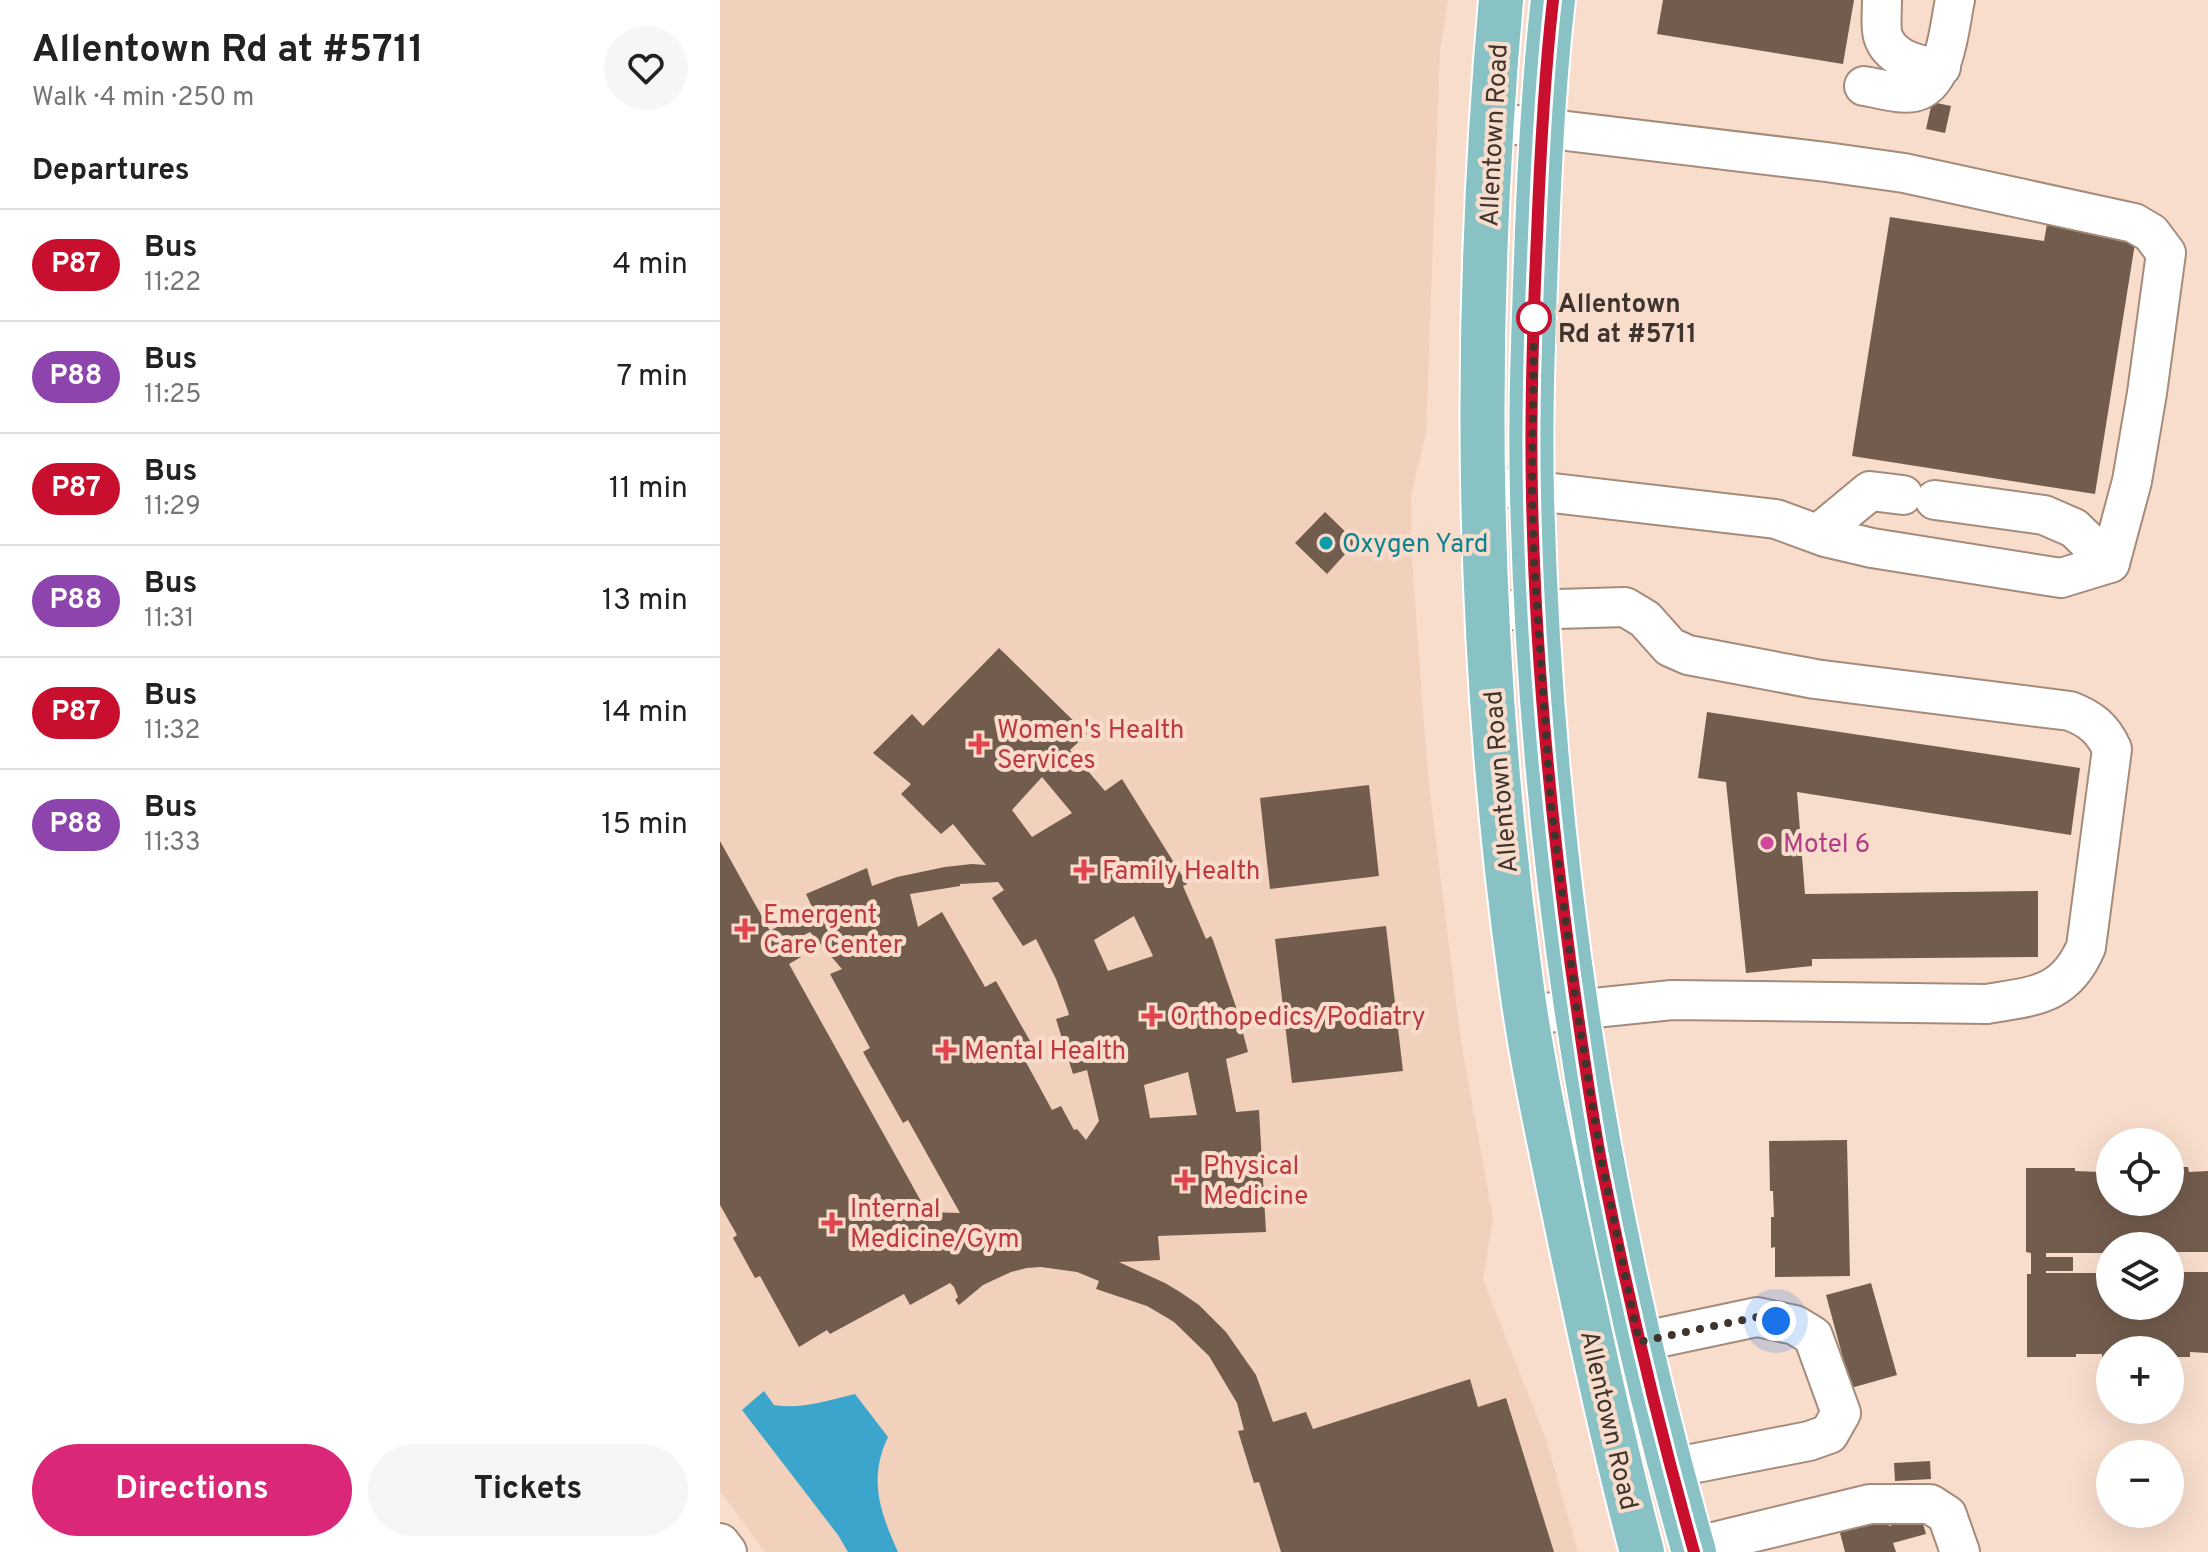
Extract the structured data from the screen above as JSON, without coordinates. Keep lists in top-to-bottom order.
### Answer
{
  "streets": {
    "main road": ["Allentown Road"]
  },
  "places": {
    "other": ["Allentown Rd at #5711", "Oxygen Yard", "Motel 6"],
    "health": [
      "Women's Health Services",
      "Family Health",
      "Emergent Care Center",
      "Orthopedics/Podiatry",
      "Mental Health",
      "Physical Medicine",
      "Internal Medicine/Gym"
    ]
  },
  "lines": ["bus line P87"],
  "page": {
    "heading": [
      ["Allentown Rd at #5711", "Walk · 4 min · 250 m"],
      "Departures"
    ],
    "list": [
      {
        "mark": "P87",
        "name": "Bus",
        "note": "11:22",
        "value": "4 min"
      },
      {
        "mark": "P88",
        "name": "Bus",
        "note": "11:25",
        "value": "7 min"
      },
      {
        "mark": "P87",
        "name": "Bus",
        "note": "11:29",
        "value": "11 min"
      },
      {
        "mark": "P88",
        "name": "Bus",
        "note": "11:31",
        "value": "13 min"
      },
      {
        "mark": "P87",
        "name": "Bus",
        "note": "11:32",
        "value": "14 min"
      },
      {
        "mark": "P88",
        "name": "Bus",
        "note": "11:33",
        "value": "15 min"
      }
    ],
    "map_buttons": ["+", "−"],
    "buttons": ["Directions", "Tickets"]
  }
}
